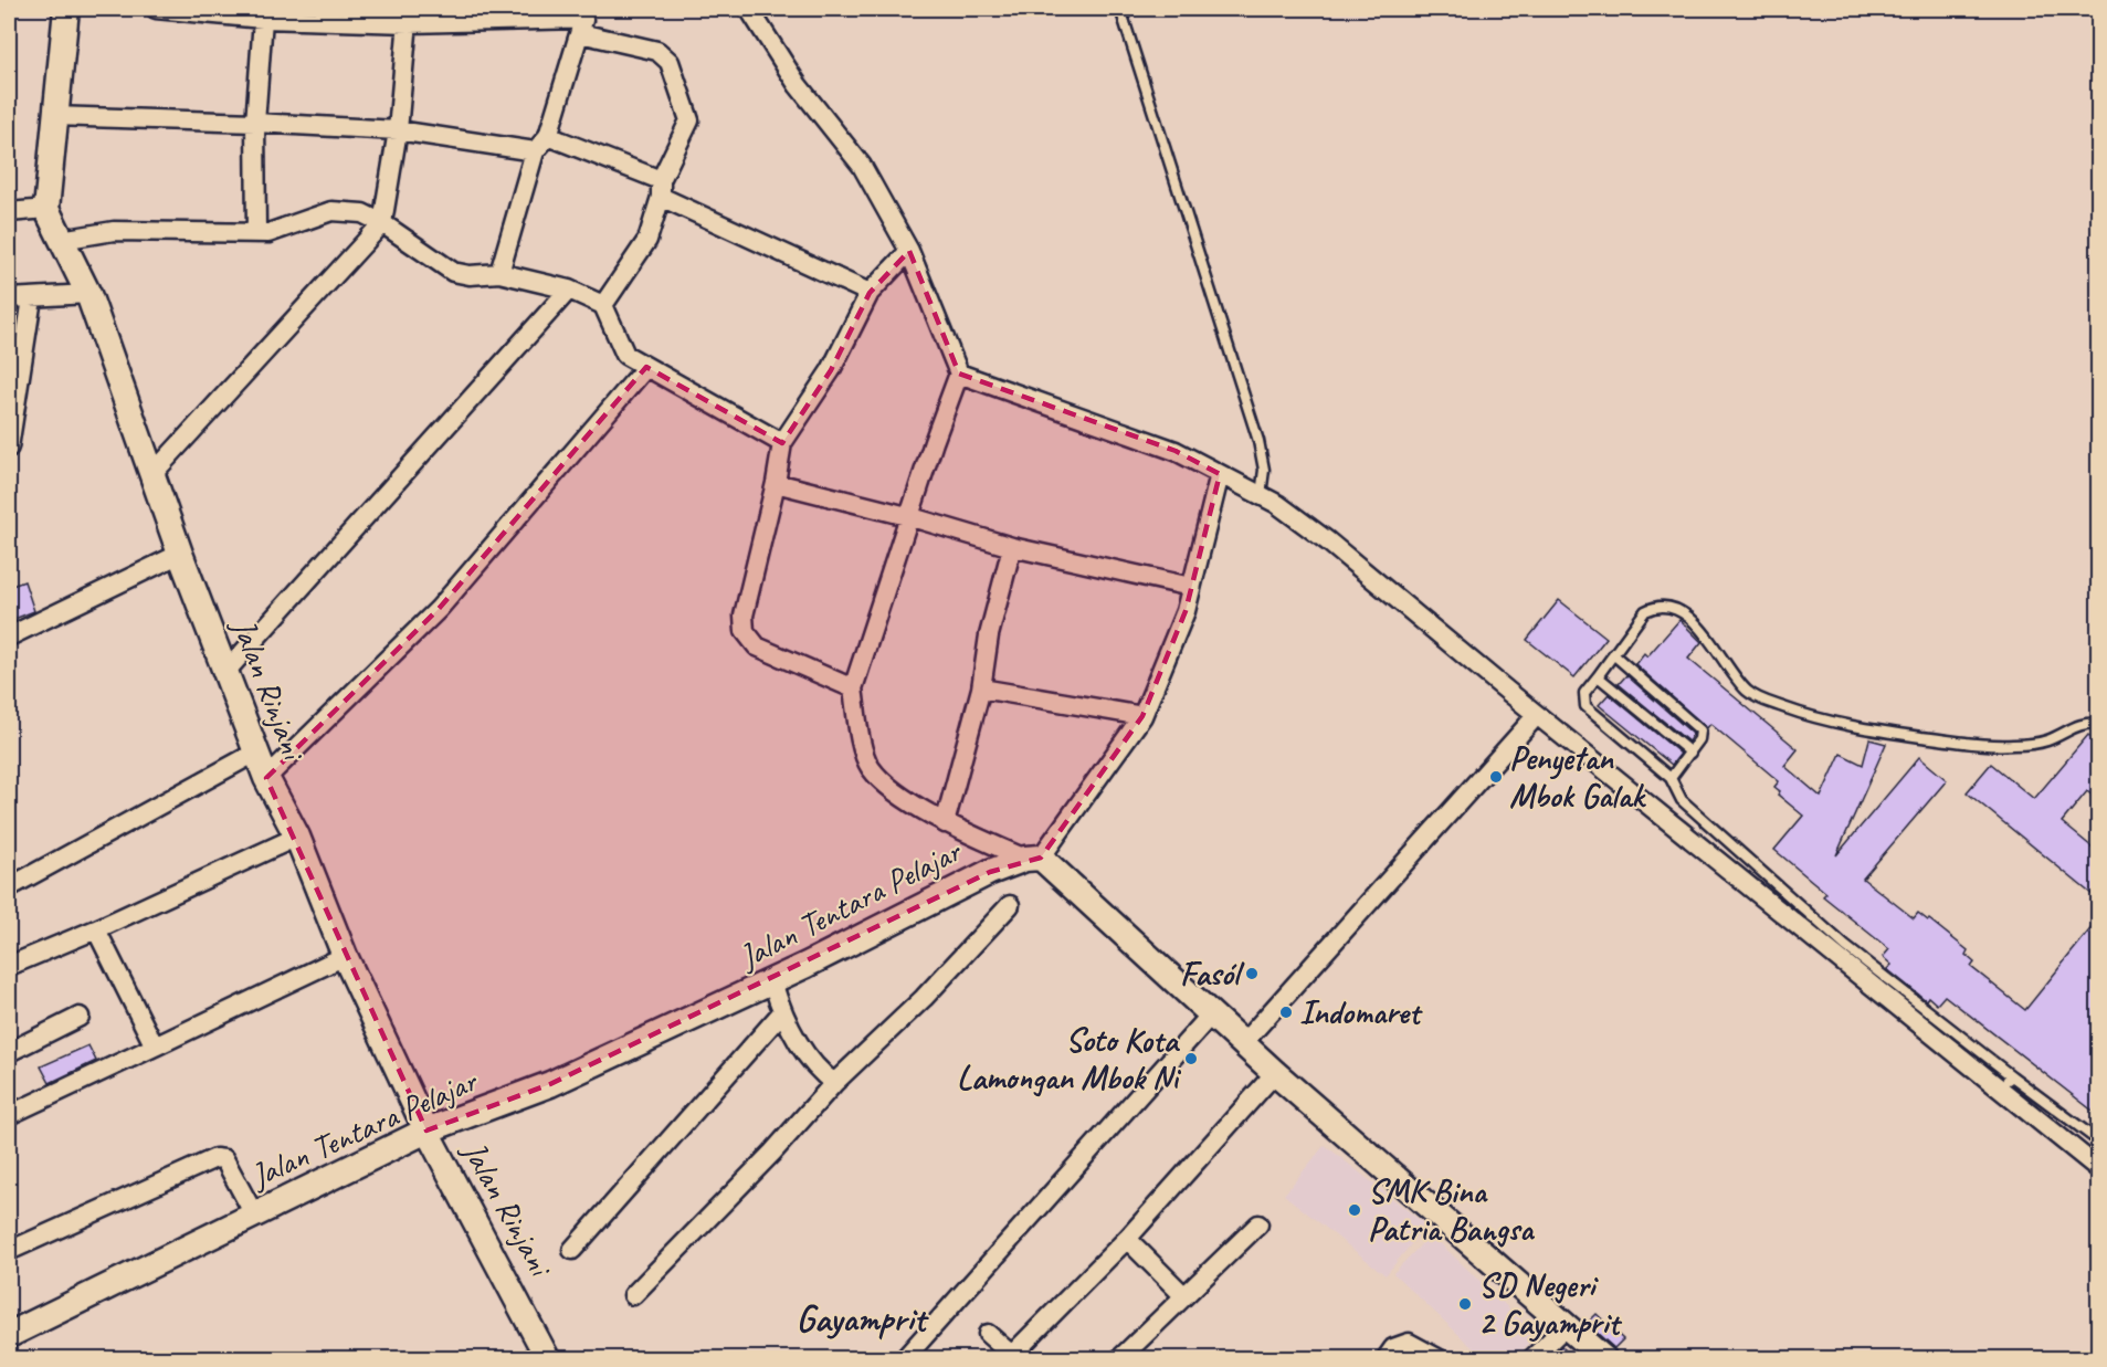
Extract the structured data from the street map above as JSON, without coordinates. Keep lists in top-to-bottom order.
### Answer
{
  "streets": {
    "main road": ["Jalan Rinjani", "Jalan Tentara Pelajar"]
  },
  "crossings": [
    ["Jalan Rinjani", "Jalan Tentara Pelajar"]
  ],
  "districts": ["Gayamprit"],
  "places": [
    "Penyetan Mbok Galak",
    "Fasól",
    "Indomaret",
    "Soto Kota Lamongan Mbok Ni",
    "SMK Bina Patria Bangsa",
    "SD Negeri 2 Gayamprit"
  ]
}
